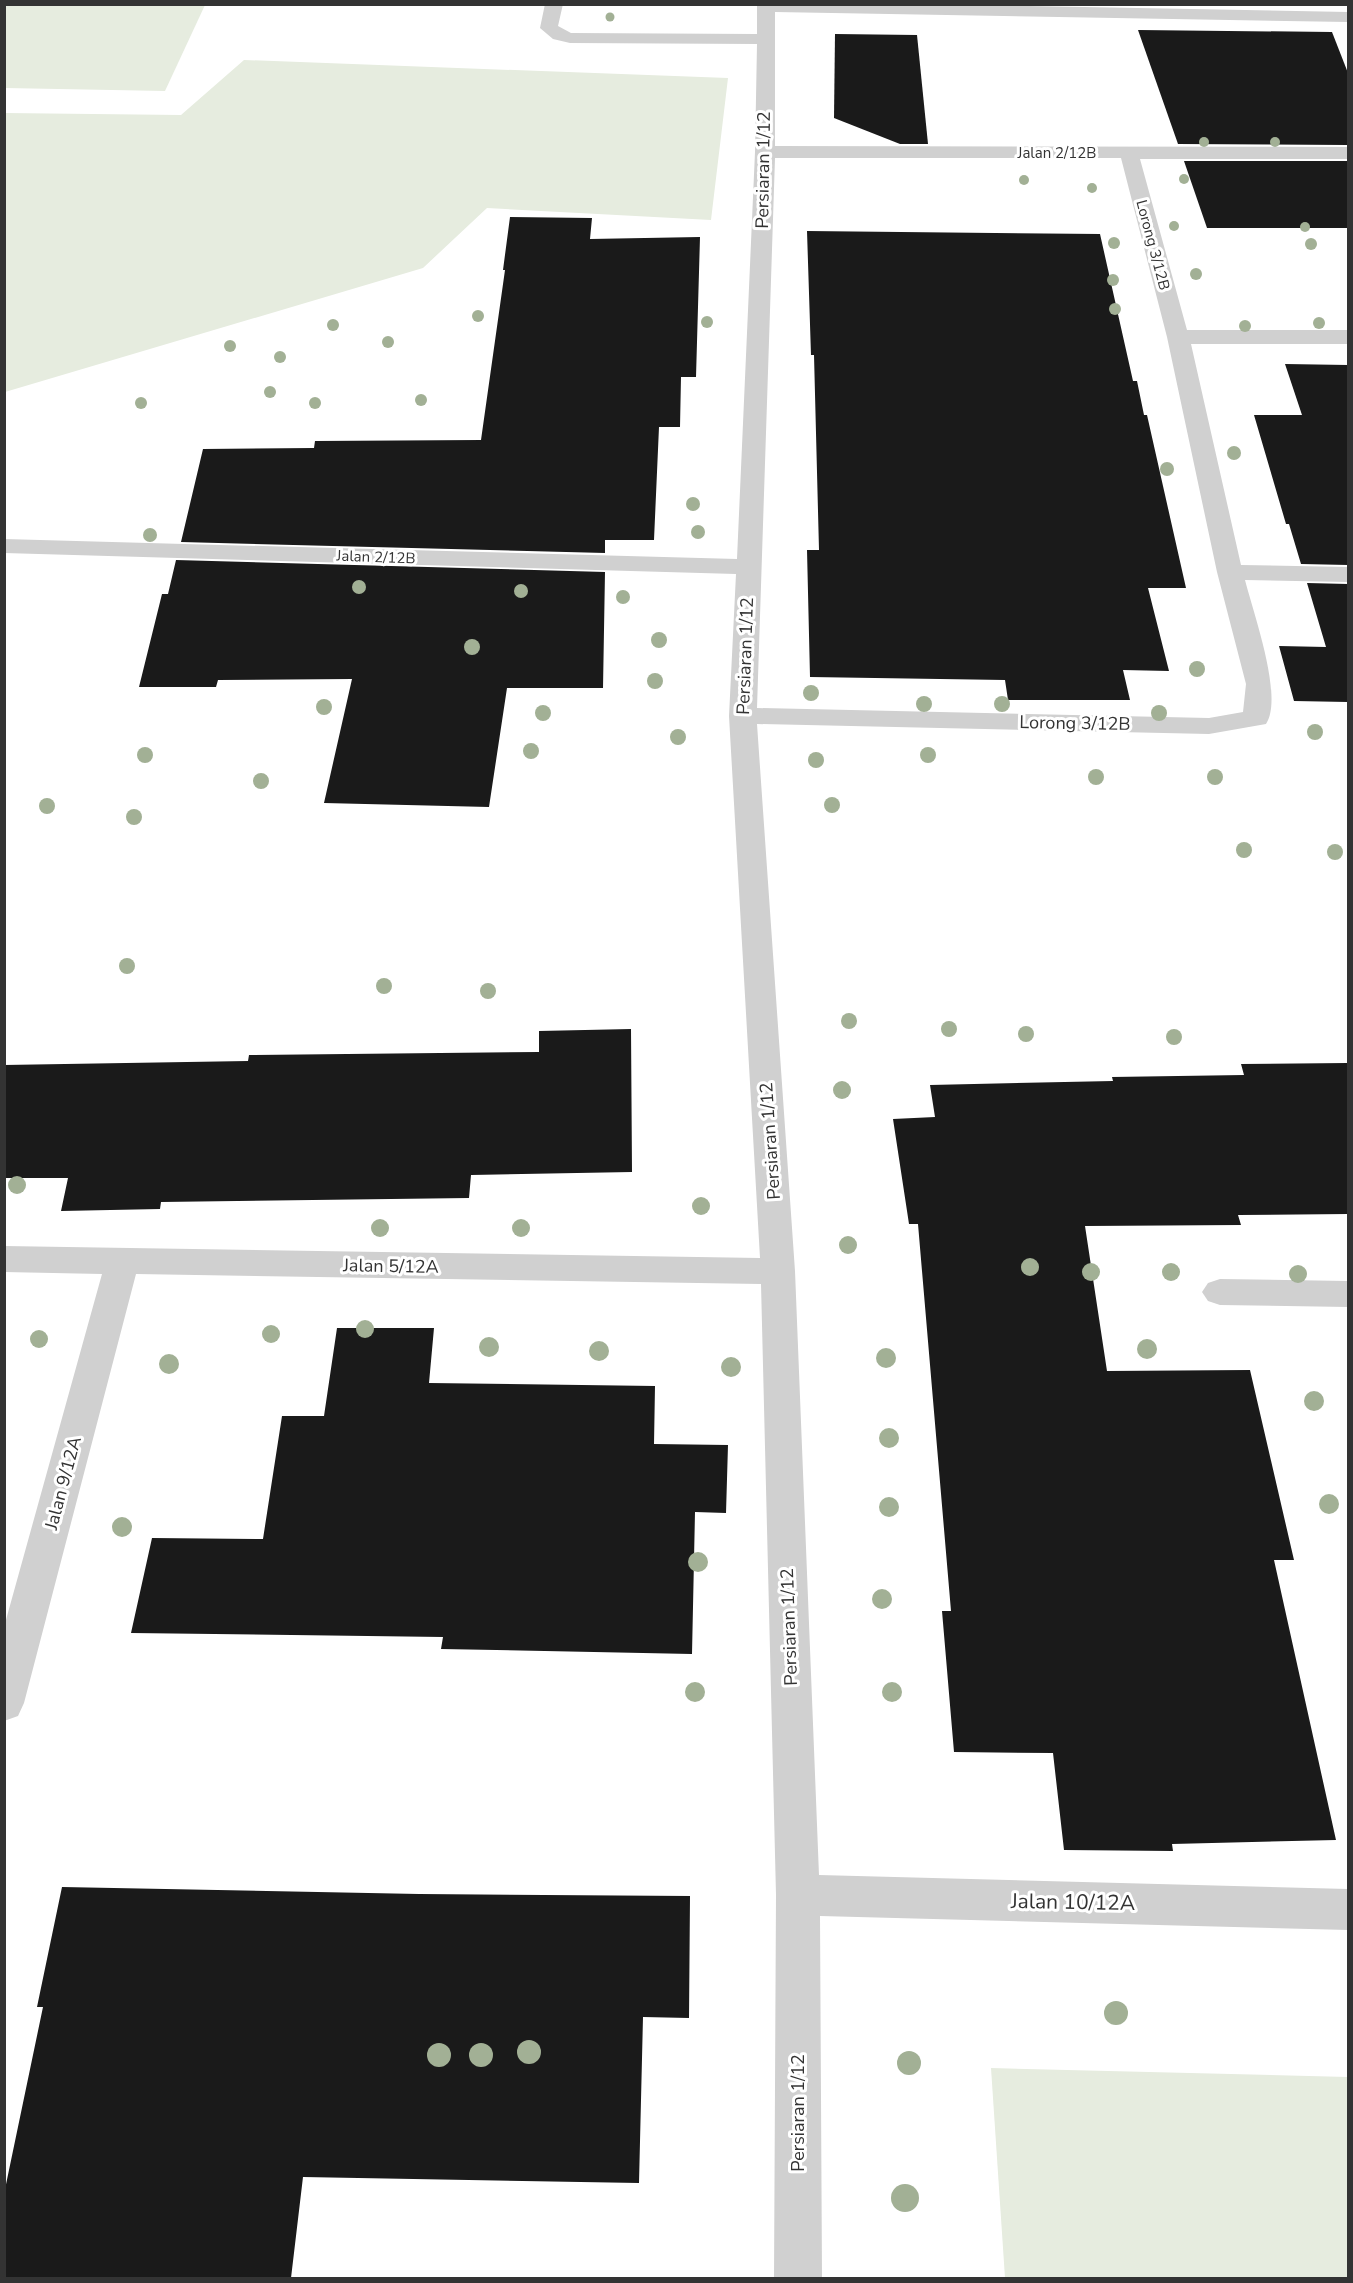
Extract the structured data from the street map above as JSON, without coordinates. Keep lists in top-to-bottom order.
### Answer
{
  "streets": {
    "street": [
      "Jalan 2/12B",
      "Persiaran 1/12",
      "Lorong 3/12B",
      "Jalan 5/12A",
      "Jalan 9/12A",
      "Jalan 10/12A"
    ]
  },
  "crossings": [
    ["Jalan 2/12B", "Persiaran 1/12"],
    ["Jalan 2/12B", "Lorong 3/12B"],
    ["Persiaran 1/12", "Lorong 3/12B"],
    ["Persiaran 1/12", "Jalan 5/12A"],
    ["Persiaran 1/12", "Jalan 10/12A"],
    ["Jalan 5/12A", "Jalan 9/12A"]
  ]
}
